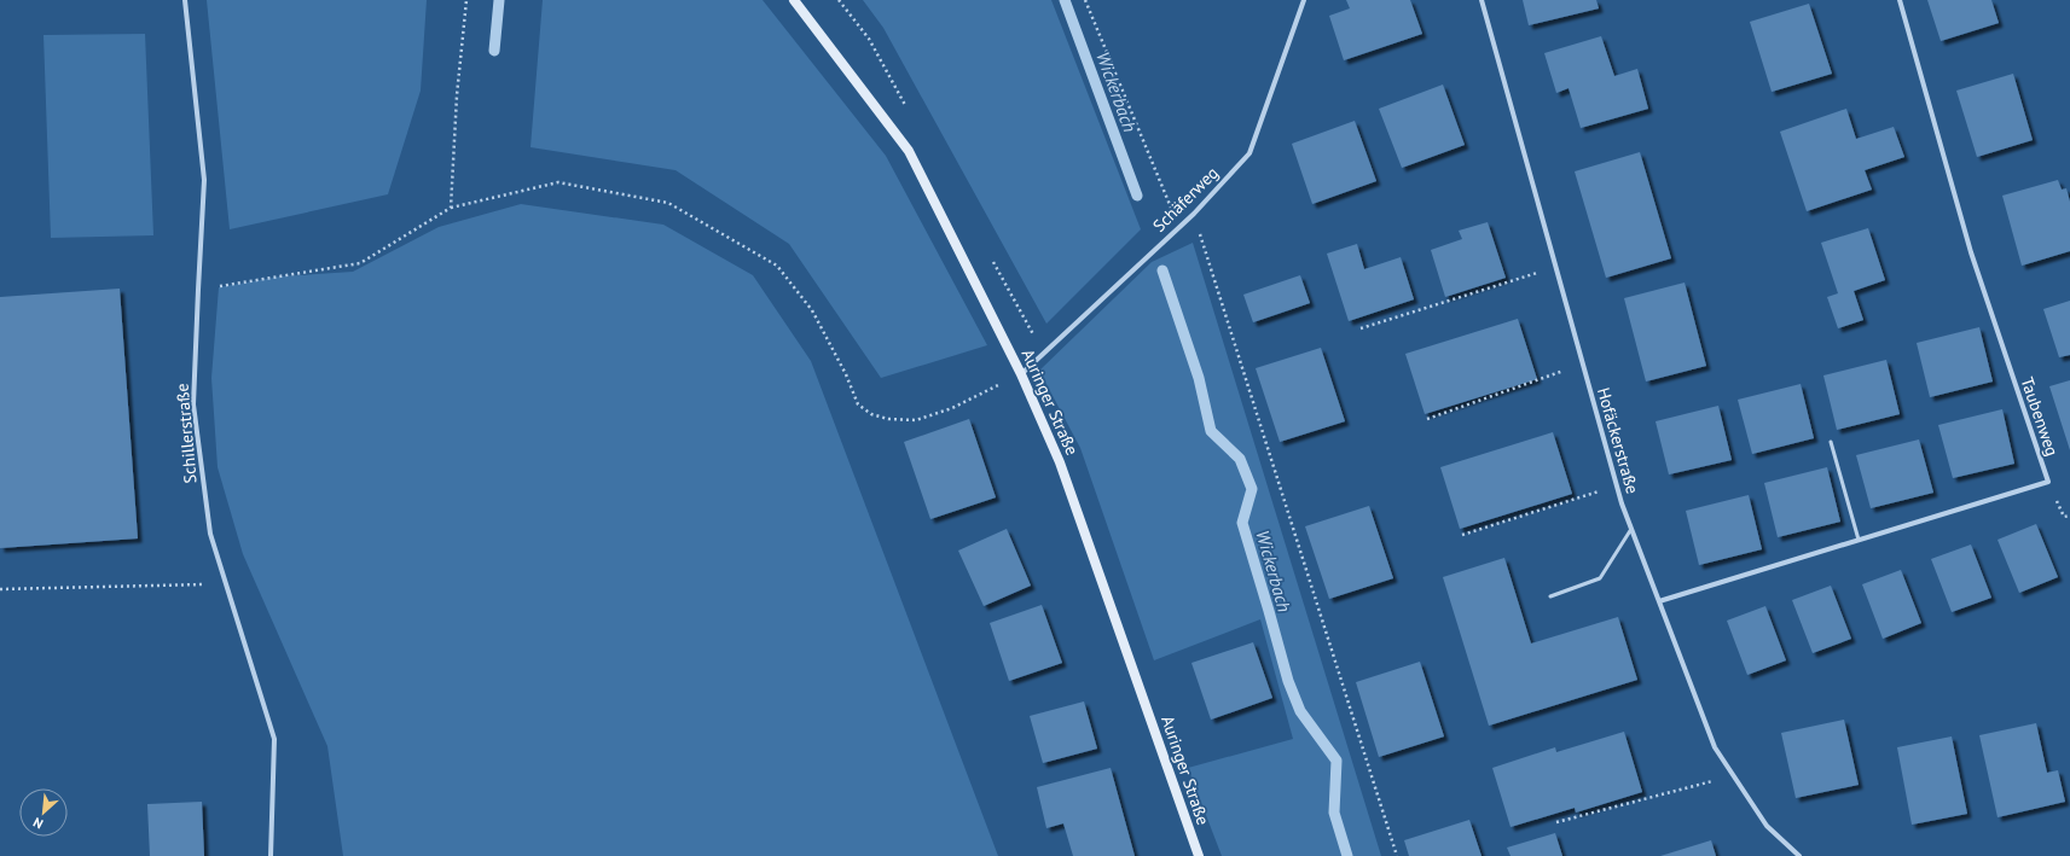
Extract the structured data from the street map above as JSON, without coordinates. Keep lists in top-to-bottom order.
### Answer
{
  "streets": {
    "street": [
      "Schäferweg",
      "Auringer Straße",
      "Taubenweg",
      "Schillerstraße",
      "Hofäckerstraße"
    ]
  },
  "crossings": [
    ["Schäferweg", "Auringer Straße"],
    ["Taubenweg", "Hofäckerstraße"]
  ],
  "water": ["Wickerbach"],
  "north": "bottom left"
}
